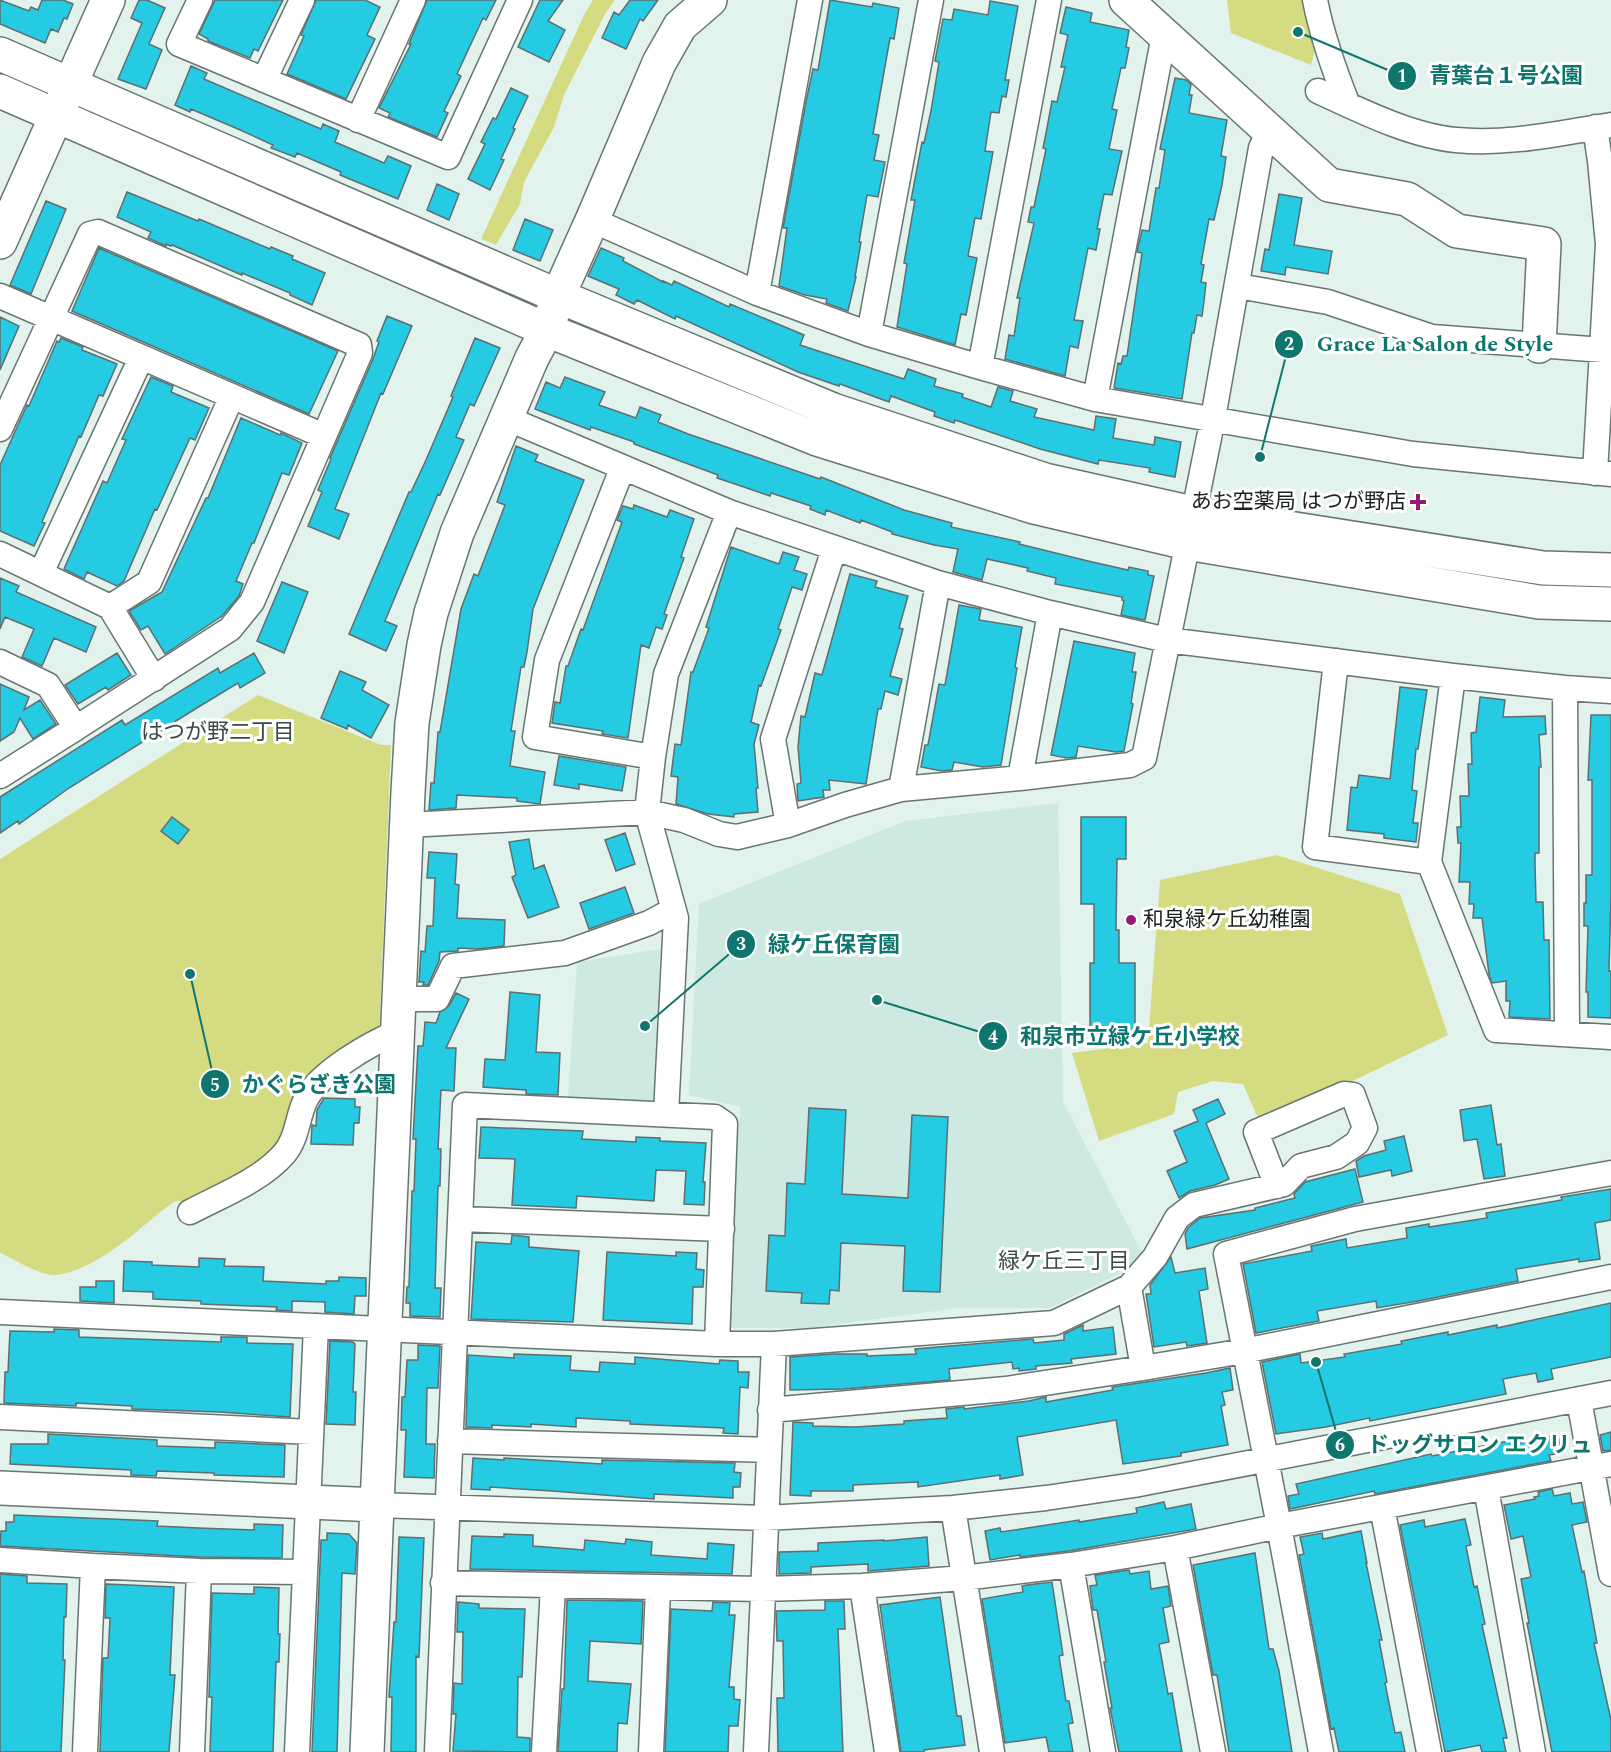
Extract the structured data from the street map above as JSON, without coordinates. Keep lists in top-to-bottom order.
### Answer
{
  "districts": ["はつが野二丁目", "緑ケ丘三丁目"],
  "places": {
    "other": [
      "青葉台１号公園",
      "Grace La Salon de Style",
      "和泉緑ケ丘幼稚園",
      "かぐらざき公園",
      "和泉市立緑ケ丘小学校",
      "緑ケ丘保育園",
      "ドッグサロン エクリュ"
    ],
    "health": ["あお空薬局 はつが野店"]
  }
}
